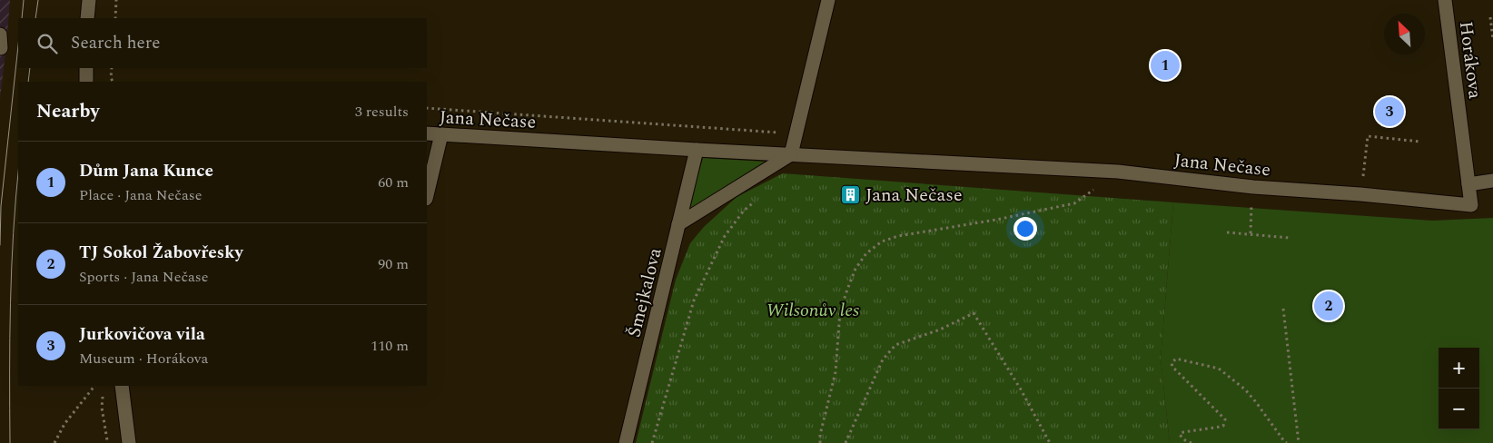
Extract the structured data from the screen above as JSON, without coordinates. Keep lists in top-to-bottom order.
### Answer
{
  "streets": {
    "street": ["Horákova", "Jana Nečase", "Šmejkalova"]
  },
  "crossings": [
    ["Horákova", "Jana Nečase"],
    ["Jana Nečase", "Šmejkalova"]
  ],
  "parks": ["Wilsonův les"],
  "places": {
    "building": ["Jana Nečase"]
  },
  "north": "top left",
  "page": {
    "search": "Search here",
    "pins": ["1", "3", "2"],
    "heading": ["Nearby", "3 results"],
    "list": [
      {
        "mark": "1",
        "name": "Dům Jana Kunce",
        "note": "Place · Jana Nečase",
        "value": "60 m"
      },
      {
        "mark": "2",
        "name": "TJ Sokol Žabovřesky",
        "note": "Sports · Jana Nečase",
        "value": "90 m"
      },
      {
        "mark": "3",
        "name": "Jurkovičova vila",
        "note": "Museum · Horákova",
        "value": "110 m"
      }
    ],
    "map_buttons": ["+", "−"]
  }
}
